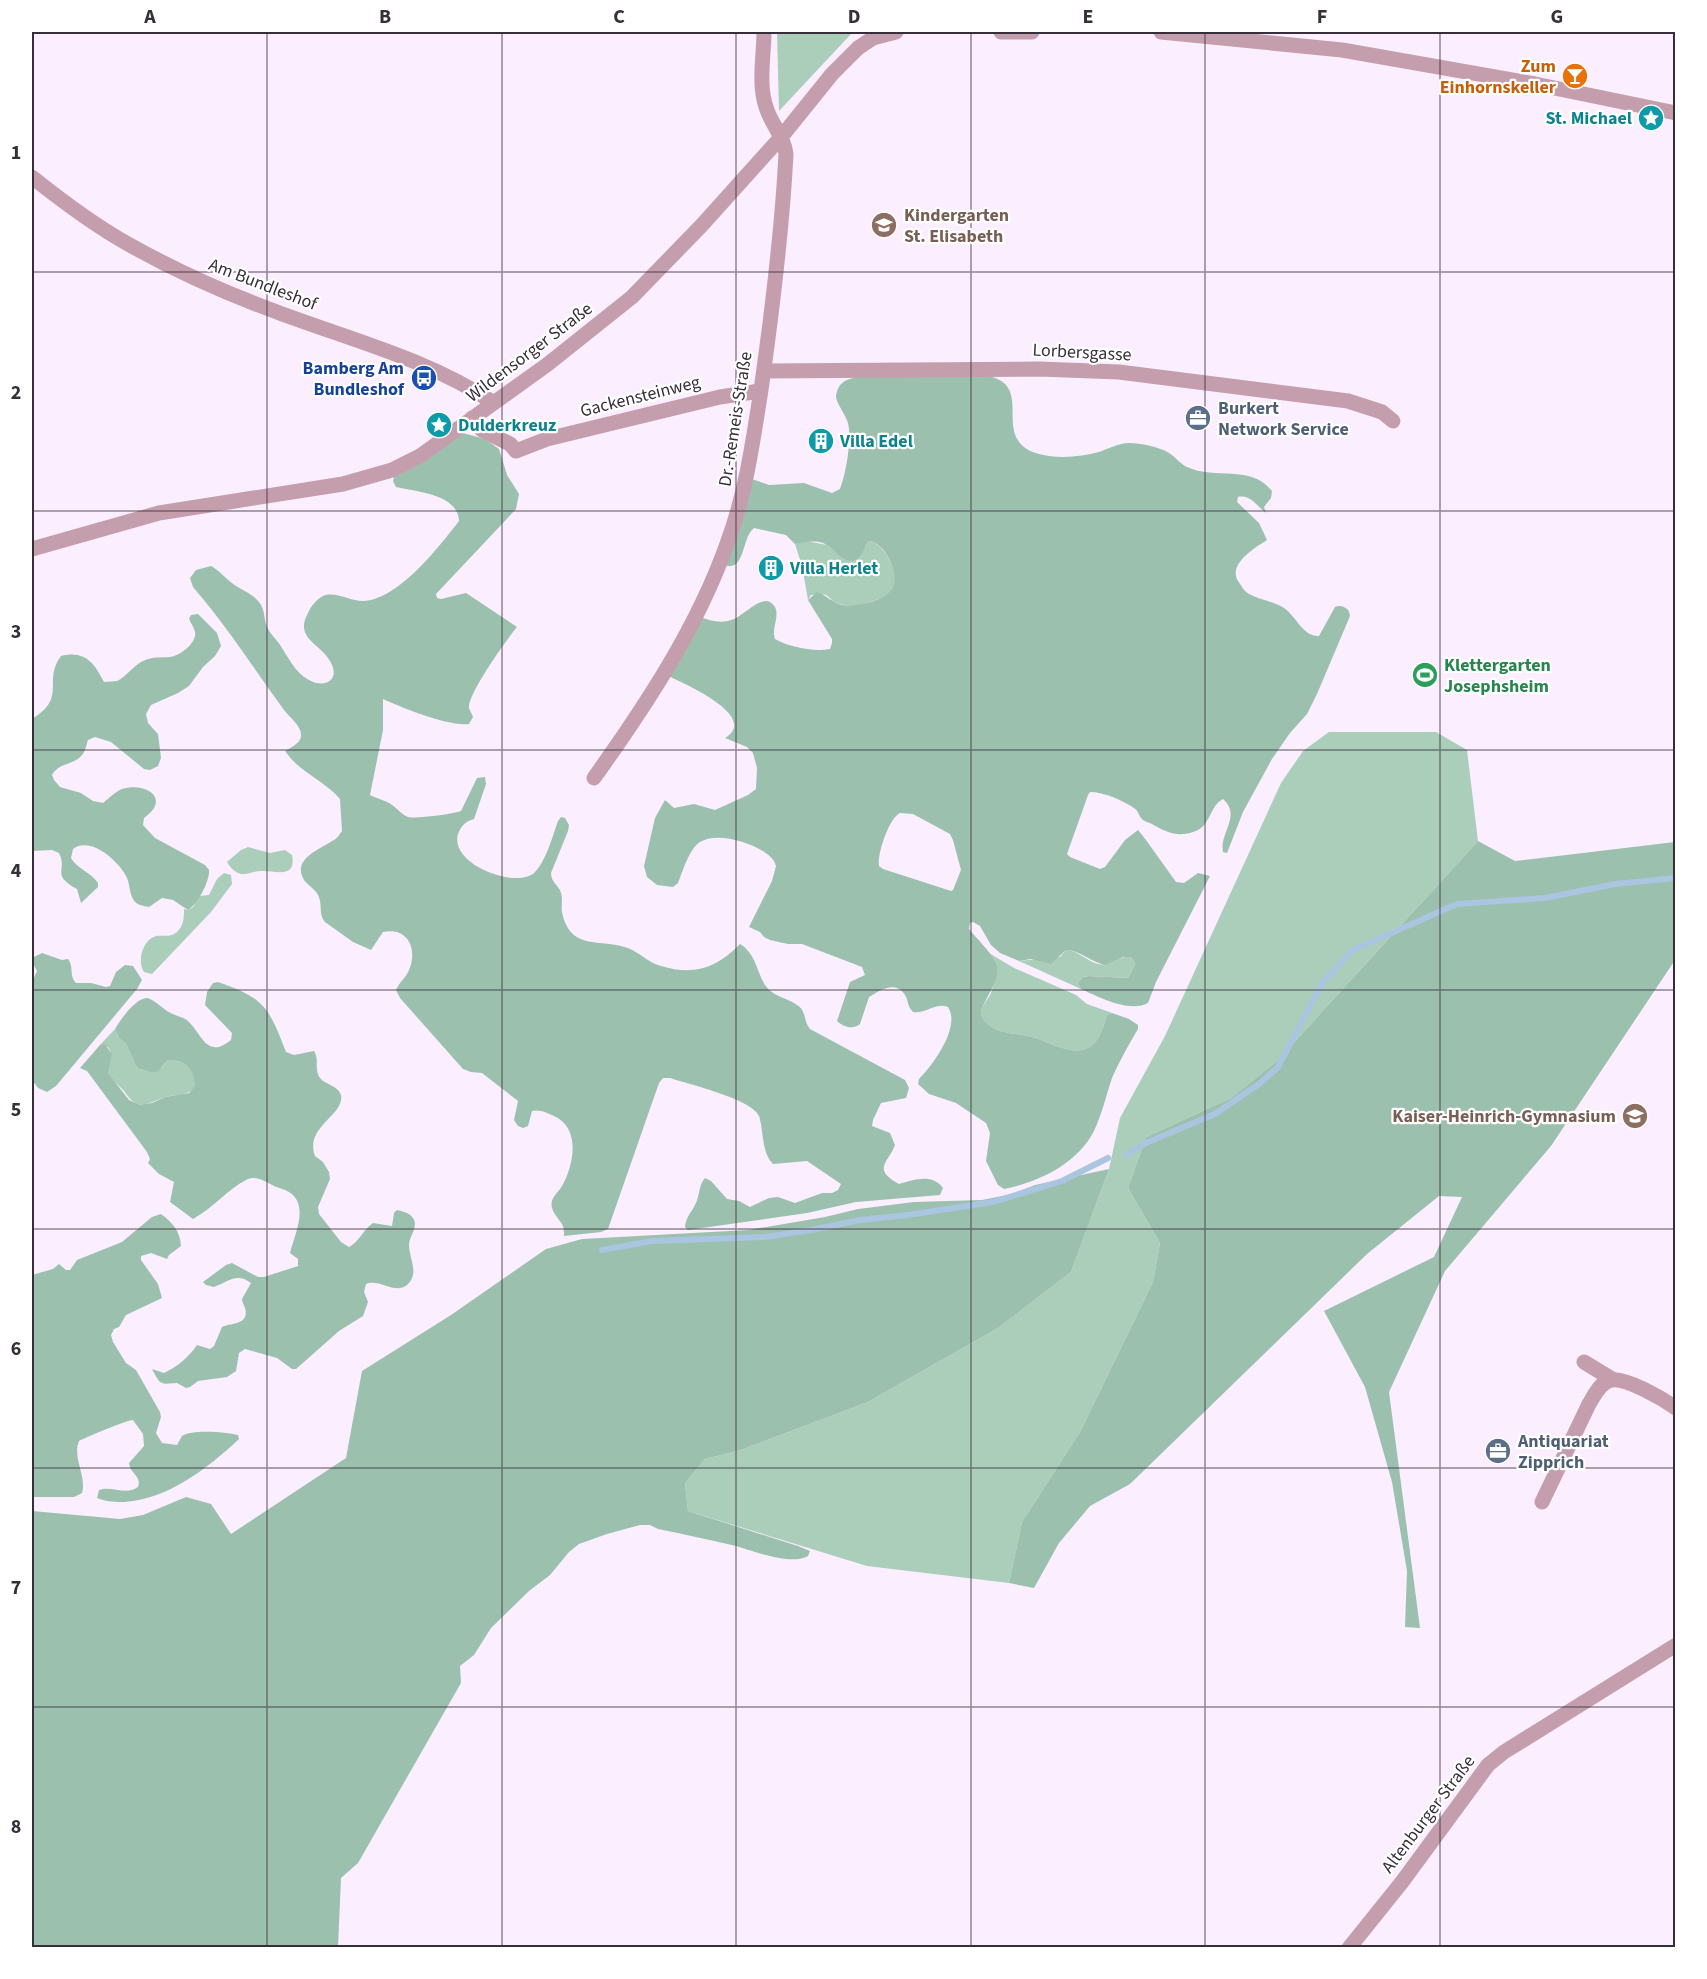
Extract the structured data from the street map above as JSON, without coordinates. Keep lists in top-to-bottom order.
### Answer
{
  "streets": {
    "street": [
      "Am Bundleshof",
      "Wildensorger Straße",
      "Lorbersgasse",
      "Gackensteinweg",
      "Dr.-Remeis-Straße",
      "Altenburger Straße"
    ]
  },
  "crossings": [
    ["Am Bundleshof", "Wildensorger Straße"],
    ["Wildensorger Straße", "Gackensteinweg"],
    ["Wildensorger Straße", "Dr.-Remeis-Straße"],
    ["Lorbersgasse", "Dr.-Remeis-Straße"],
    ["Gackensteinweg", "Dr.-Remeis-Straße"]
  ],
  "places": {
    "bar": ["Zum Einhornskeller"],
    "place": ["St. Michael", "Dulderkreuz"],
    "school or university": ["Kindergarten St. Elisabeth", "Kaiser-Heinrich-Gymnasium"],
    "bus stop": ["Bamberg Am Bundleshof"],
    "office": ["Burkert Network Service", "Antiquariat Zipprich"],
    "building": ["Villa Edel", "Villa Herlet"],
    "sports": ["Klettergarten Josephsheim"]
  },
  "grid": {
    "columns": [
      "A",
      "B",
      "C",
      "D",
      "E",
      "F",
      "G"
    ],
    "rows": [
      "1",
      "2",
      "3",
      "4",
      "5",
      "6",
      "7",
      "8"
    ]
  }
}
